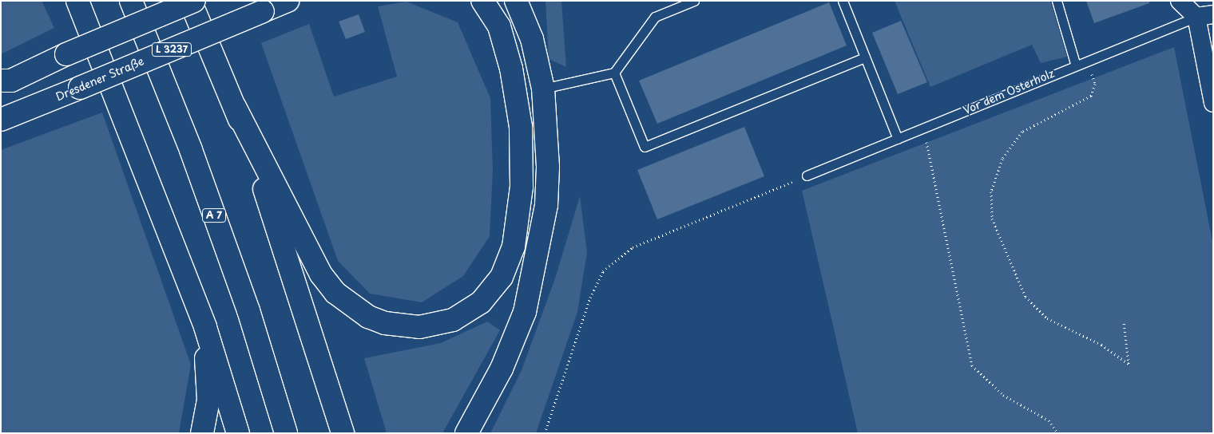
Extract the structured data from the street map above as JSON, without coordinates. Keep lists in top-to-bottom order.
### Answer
{
  "streets": {
    "main road": ["L 3237", "Dresdener Straße", "A 7"],
    "lane": ["Vor dem Osterholz"]
  }
}
